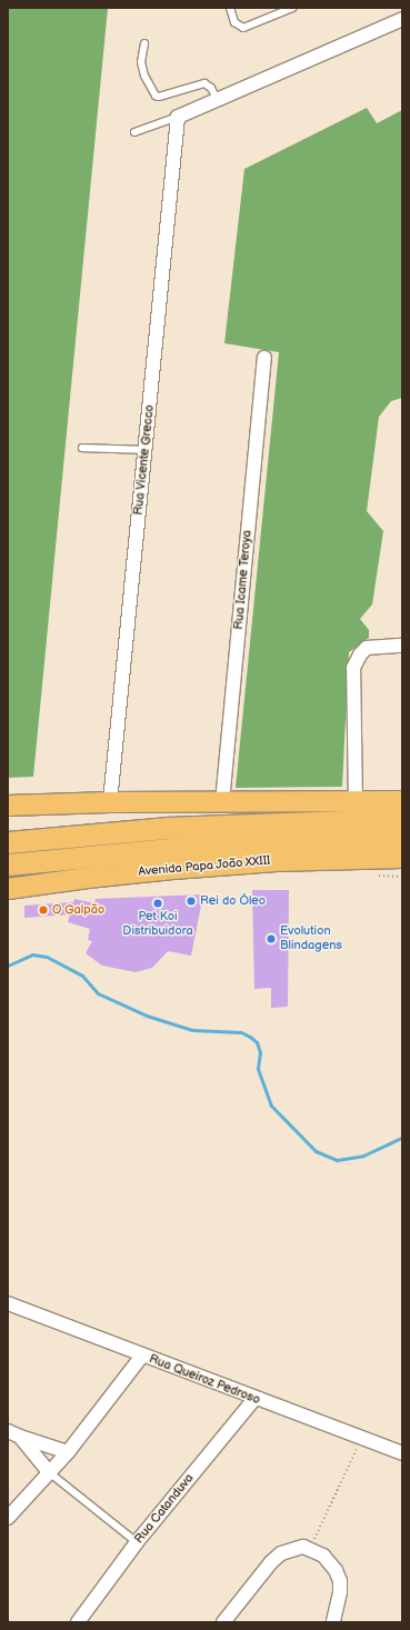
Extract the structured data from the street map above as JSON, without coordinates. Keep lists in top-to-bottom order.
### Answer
{
  "streets": {
    "highway": ["Avenida Papa João XXIII"],
    "street": [
      "Rua Vicente Grecco",
      "Rua Icame Teroya",
      "Rua Queiroz Pedroso",
      "Rua Catanduva"
    ]
  },
  "crossings": [
    ["Rua Queiroz Pedroso", "Rua Catanduva"]
  ],
  "places": [
    "Rei do Óleo",
    "Pet Koi Distribuidora",
    "O Galpão",
    "Evolution Blindagens"
  ]
}
